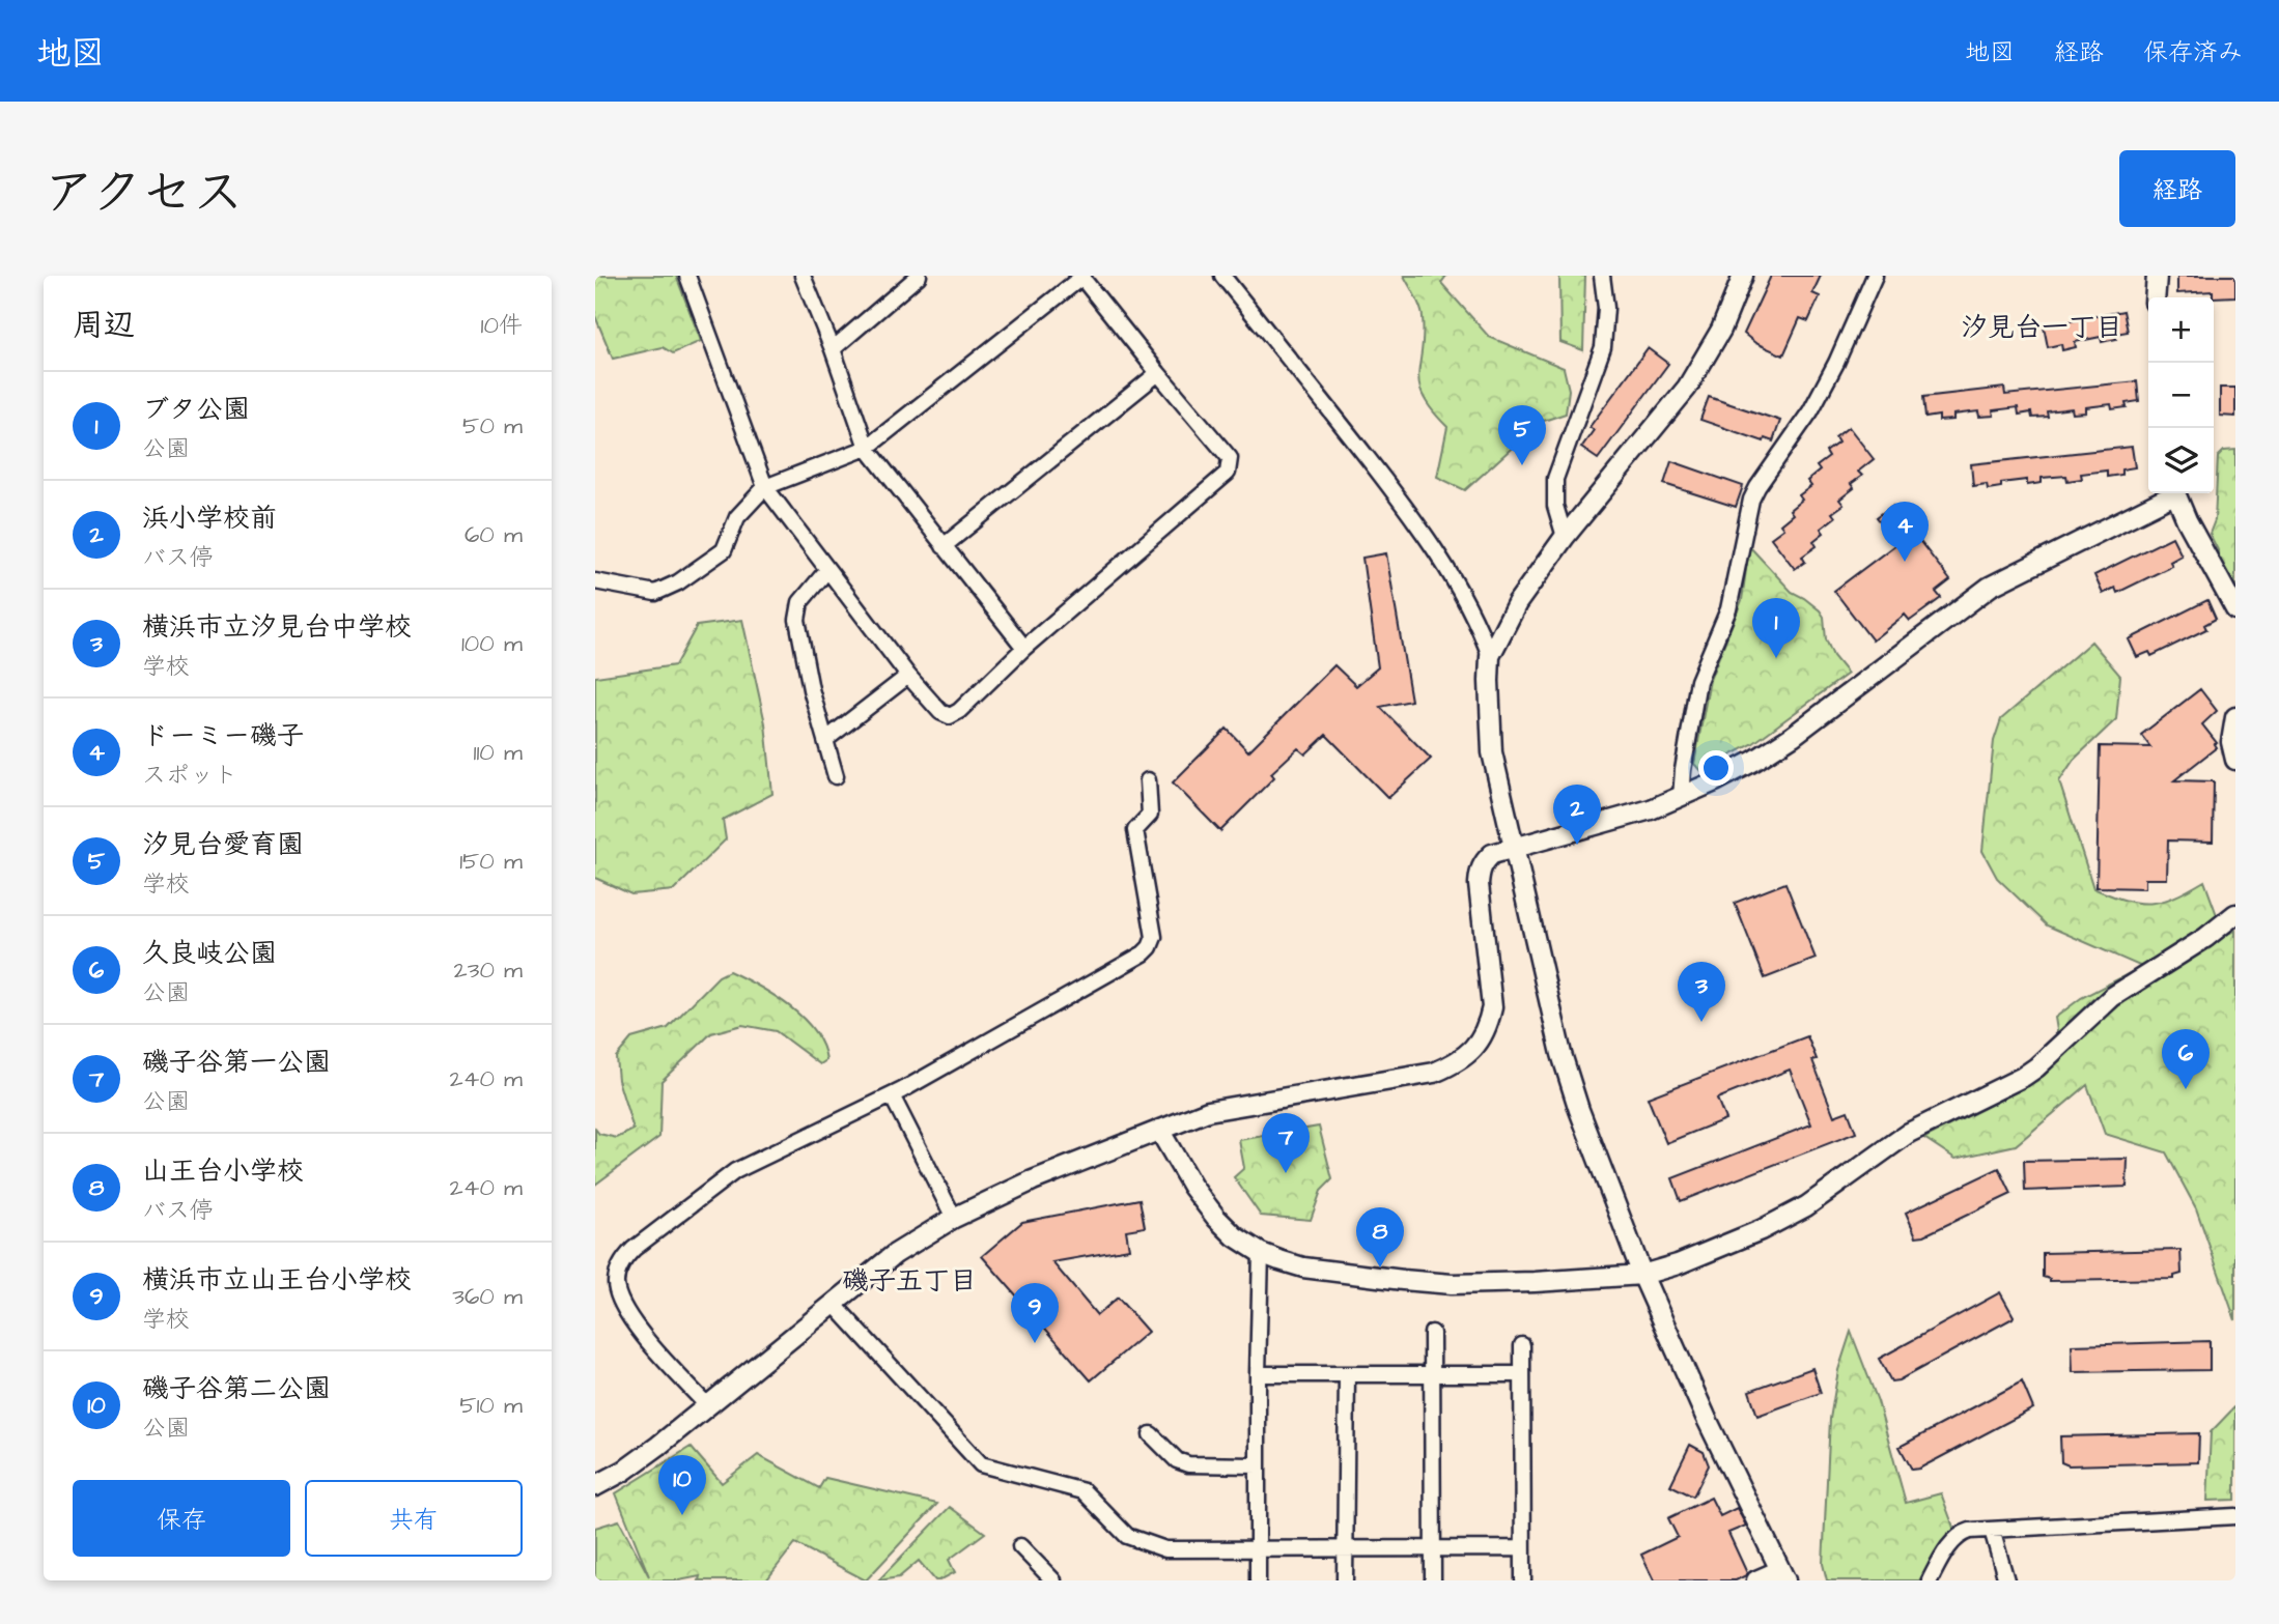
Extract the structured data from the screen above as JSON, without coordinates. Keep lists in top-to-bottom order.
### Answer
{
  "districts": ["汐見台一丁目", "磯子五丁目"],
  "page": {
    "header": "地図",
    "nav": ["地図", "経路", "保存済み"],
    "title": "アクセス",
    "buttons": [
      "経路",
      ["保存", "共有"]
    ],
    "heading": ["周辺", "10件"],
    "map_buttons": ["+", "−"],
    "list": [
      {
        "mark": "1",
        "name": "ブタ公園",
        "note": "公園",
        "value": "50 m"
      },
      {
        "mark": "2",
        "name": "浜小学校前",
        "note": "バス停",
        "value": "60 m"
      },
      {
        "mark": "3",
        "name": "横浜市立汐見台中学校",
        "note": "学校",
        "value": "100 m"
      },
      {
        "mark": "4",
        "name": "ドーミー磯子",
        "note": "スポット",
        "value": "110 m"
      },
      {
        "mark": "5",
        "name": "汐見台愛育園",
        "note": "学校",
        "value": "150 m"
      },
      {
        "mark": "6",
        "name": "久良岐公園",
        "note": "公園",
        "value": "230 m"
      },
      {
        "mark": "7",
        "name": "磯子谷第一公園",
        "note": "公園",
        "value": "240 m"
      },
      {
        "mark": "8",
        "name": "山王台小学校",
        "note": "バス停",
        "value": "240 m"
      },
      {
        "mark": "9",
        "name": "横浜市立山王台小学校",
        "note": "学校",
        "value": "360 m"
      },
      {
        "mark": "10",
        "name": "磯子谷第二公園",
        "note": "公園",
        "value": "510 m"
      }
    ],
    "pins": [
      "5",
      "4",
      "1",
      "2",
      "3",
      "6",
      "7",
      "8",
      "9",
      "10"
    ]
  }
}
